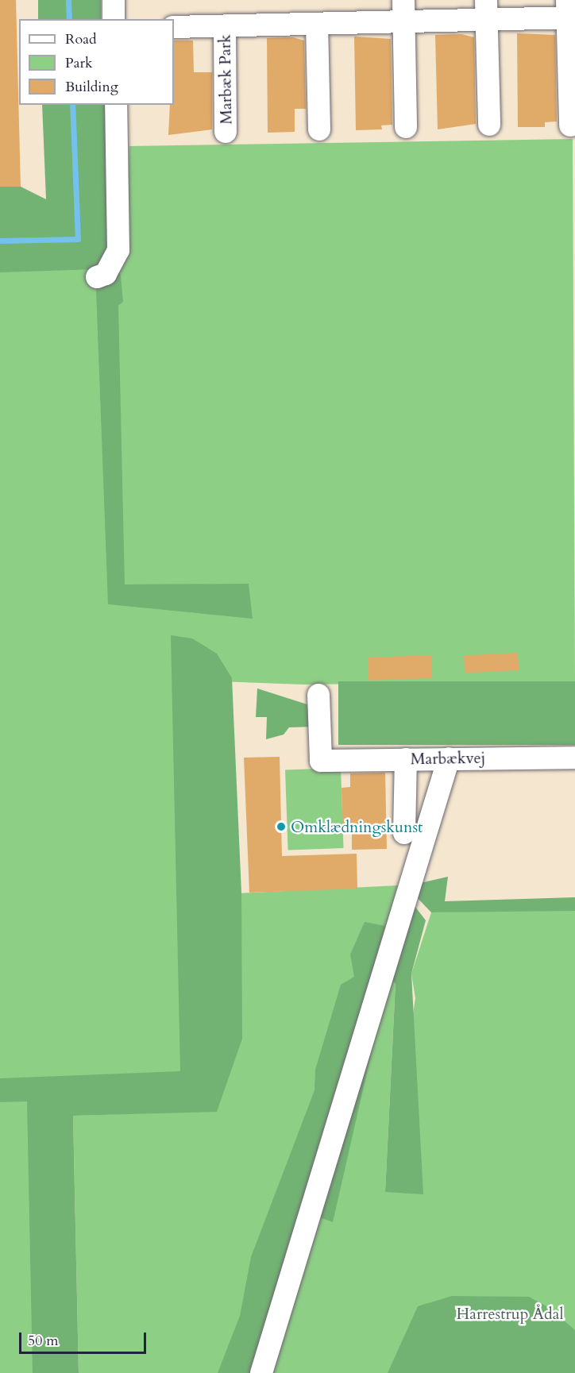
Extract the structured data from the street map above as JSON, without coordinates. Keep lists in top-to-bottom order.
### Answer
{
  "streets": {
    "street": ["Marbæk Park", "Marbækvej"]
  },
  "parks": ["Harrestrup Ådal"],
  "places": ["Omklædningskunst"],
  "legend": ["Road", "Park", "Building"],
  "scale_bar": "50 m"
}
